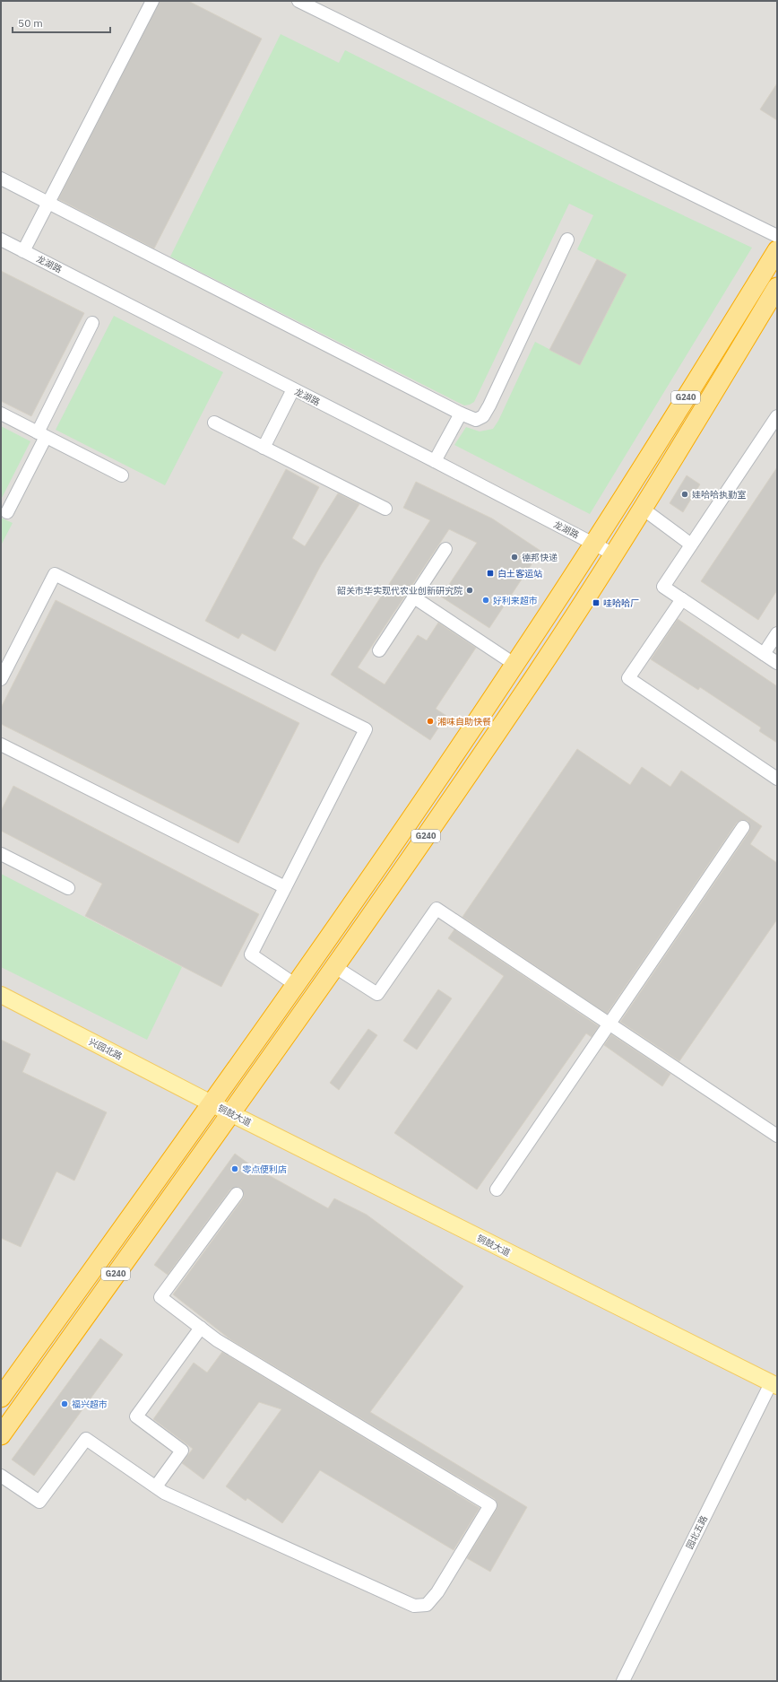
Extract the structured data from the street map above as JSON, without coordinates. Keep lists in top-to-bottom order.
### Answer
{
  "streets": {
    "highway": ["G240"],
    "main road": ["兴园北路", "铜鼓大道"],
    "street": ["龙湖路", "园北五路"]
  },
  "crossings": [
    ["龙湖路", "G240"],
    ["G240", "兴园北路"],
    ["G240", "铜鼓大道"],
    ["兴园北路", "铜鼓大道"],
    ["铜鼓大道", "园北五路"]
  ],
  "places": {
    "other": [
      "娃哈哈执勤室",
      "德邦快递",
      "韶关市华实现代农业创新研究院",
      "好利来超市",
      "湘味自助快餐",
      "零点便利店",
      "福兴超市"
    ],
    "transit": ["白土客运站", "哇哈哈厂"]
  },
  "scale_bar": "50 m"
}
